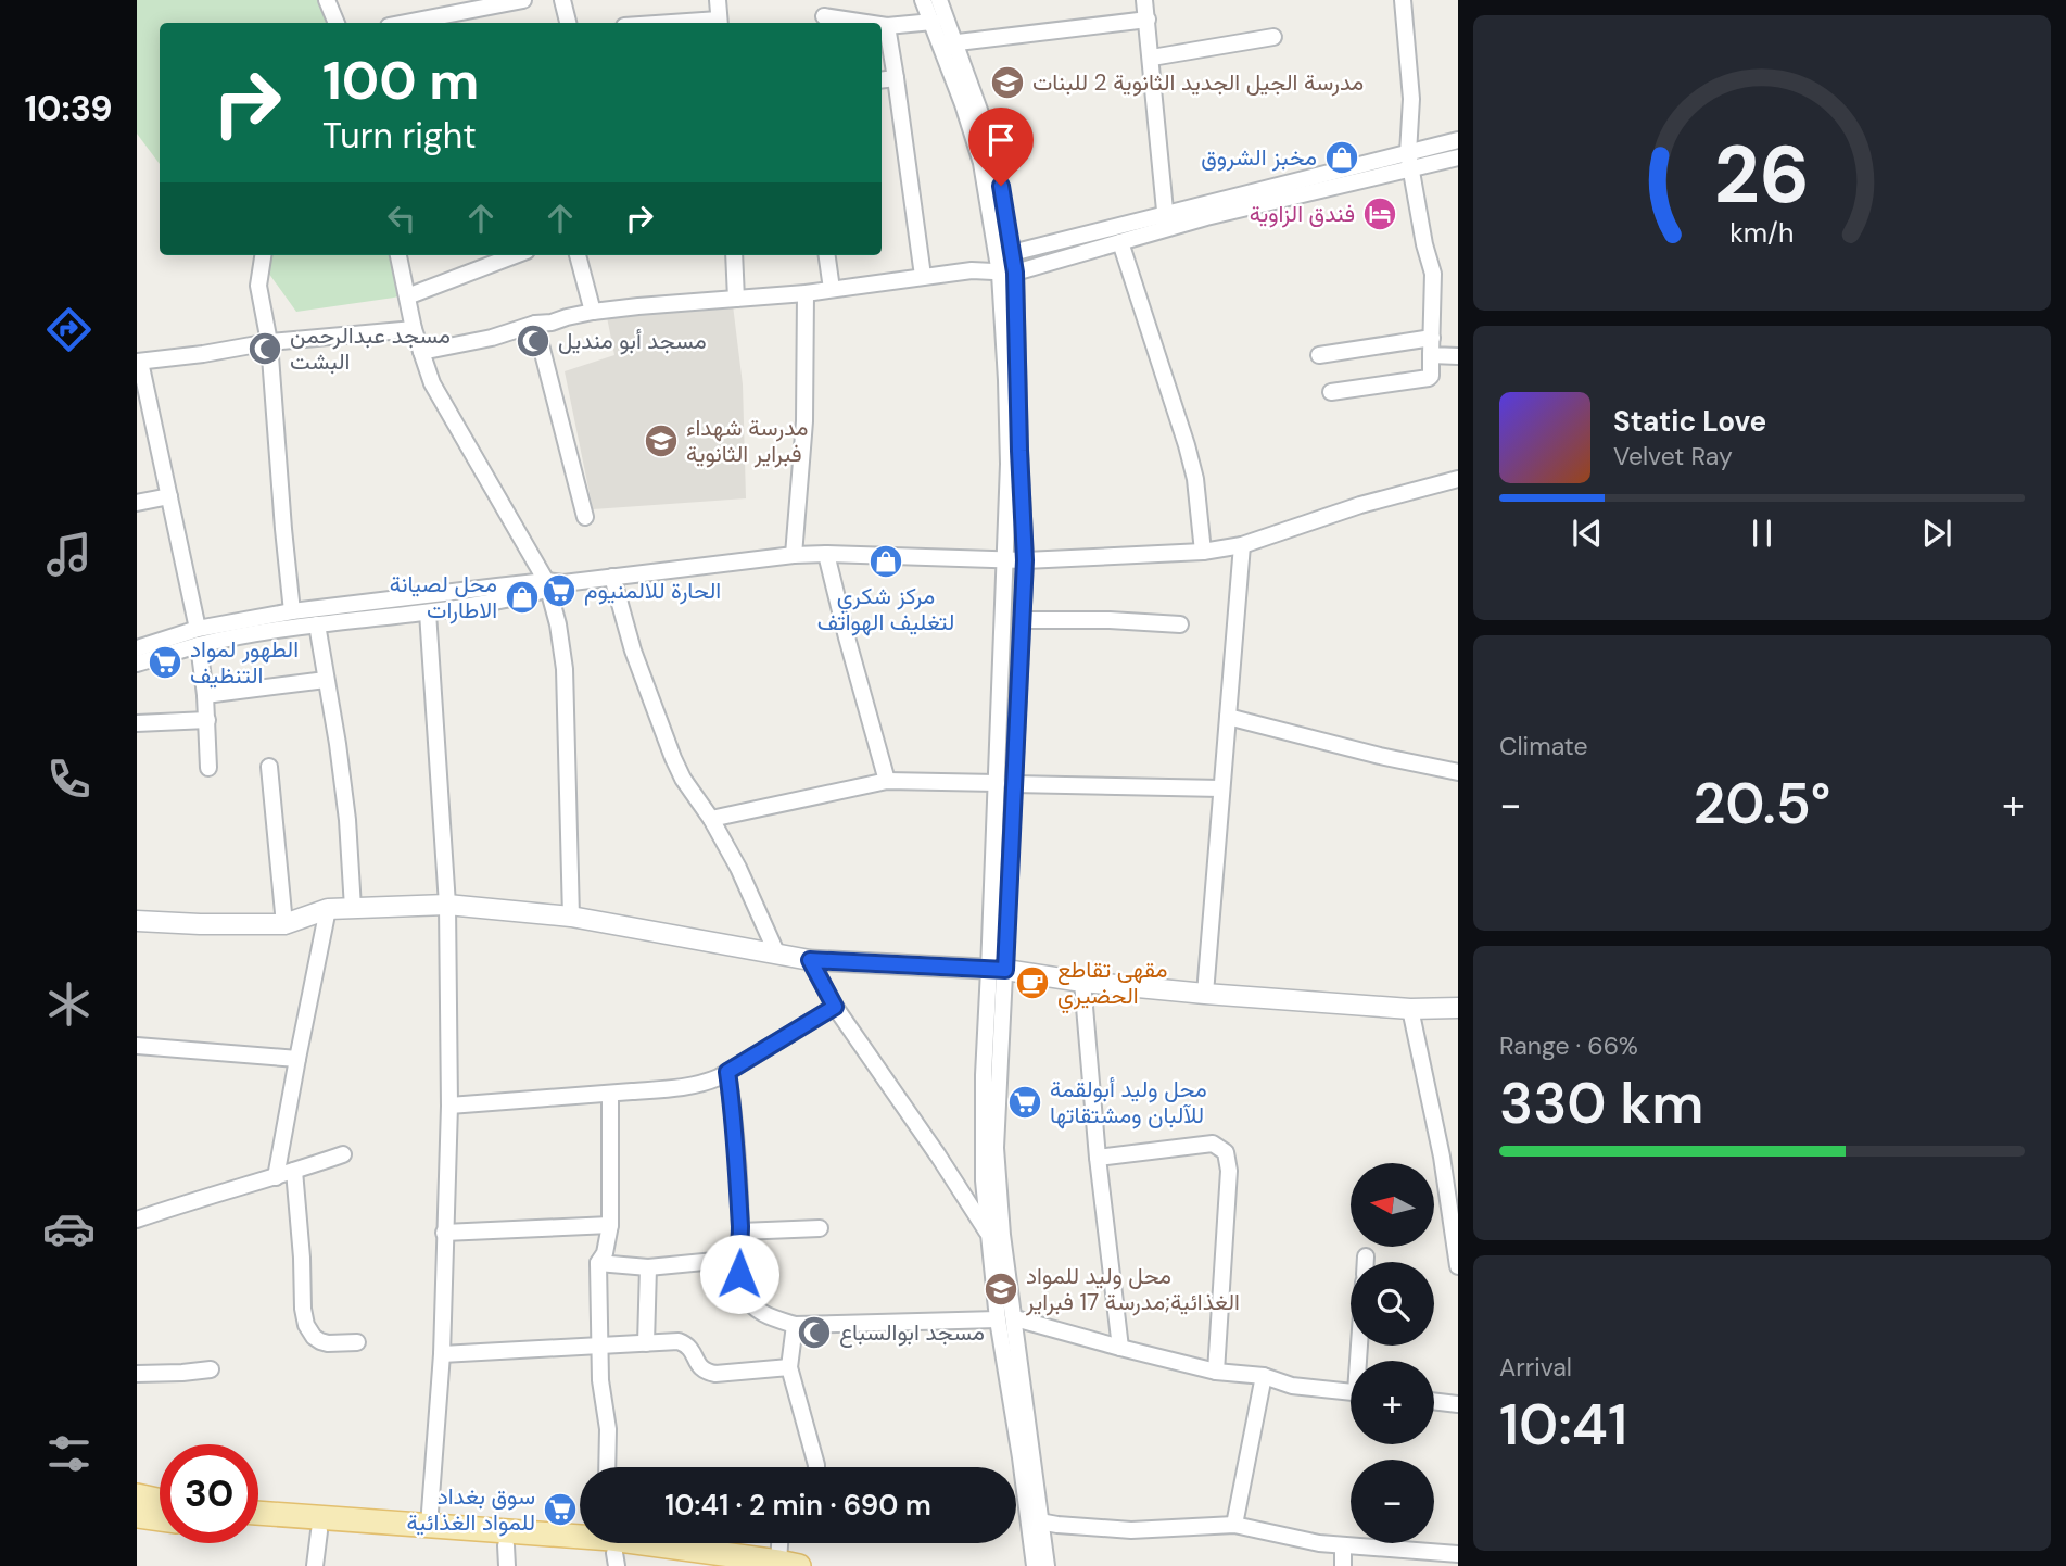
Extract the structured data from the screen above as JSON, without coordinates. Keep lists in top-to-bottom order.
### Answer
{
  "places": {
    "school or university": ["مدرسة الجيل الجديد الثانوية 2 للبنات", "مدرسة شهداء فبراير الثانوية", "محل وليد للمواد الغذائية;مدرسة 17 فبراير"],
    "shop": ["مخبز الشروق", "مركز شكري لتغليف الهواتف", "محل لصيانة الاطارات"],
    "hotel": ["فندق الزاوية"],
    "mosque": ["مسجد أبو منديل", "مسجد عبدالرحمن البشت", "مسجد ابوالسباع"],
    "supermarket": [
      "الحارة للالمنيوم",
      "الطهور لمواد التنظيف",
      "محل وليد أبولقمة للآلبان ومشتقاتها",
      "سوق بغداد للمواد الغذائية"
    ],
    "cafe": ["مقهى تقاطع الحضيري"]
  },
  "north": "left",
  "page": {
    "tabs": "10:39",
    "turn": ["100 m", "Turn right"],
    "song": ["Static Love", "Velvet Ray"],
    "tile": [
      "Climate",
      ["Range · 66%", "330 km"],
      ["Arrival", "10:41"]
    ],
    "heat": ["−", "20.5°", "+"],
    "map_buttons": ["+", "−"],
    "limit": "30",
    "trip": "10:41 · 2 min · 690 m",
    "gauge": ["26", "km/h"]
  }
}
